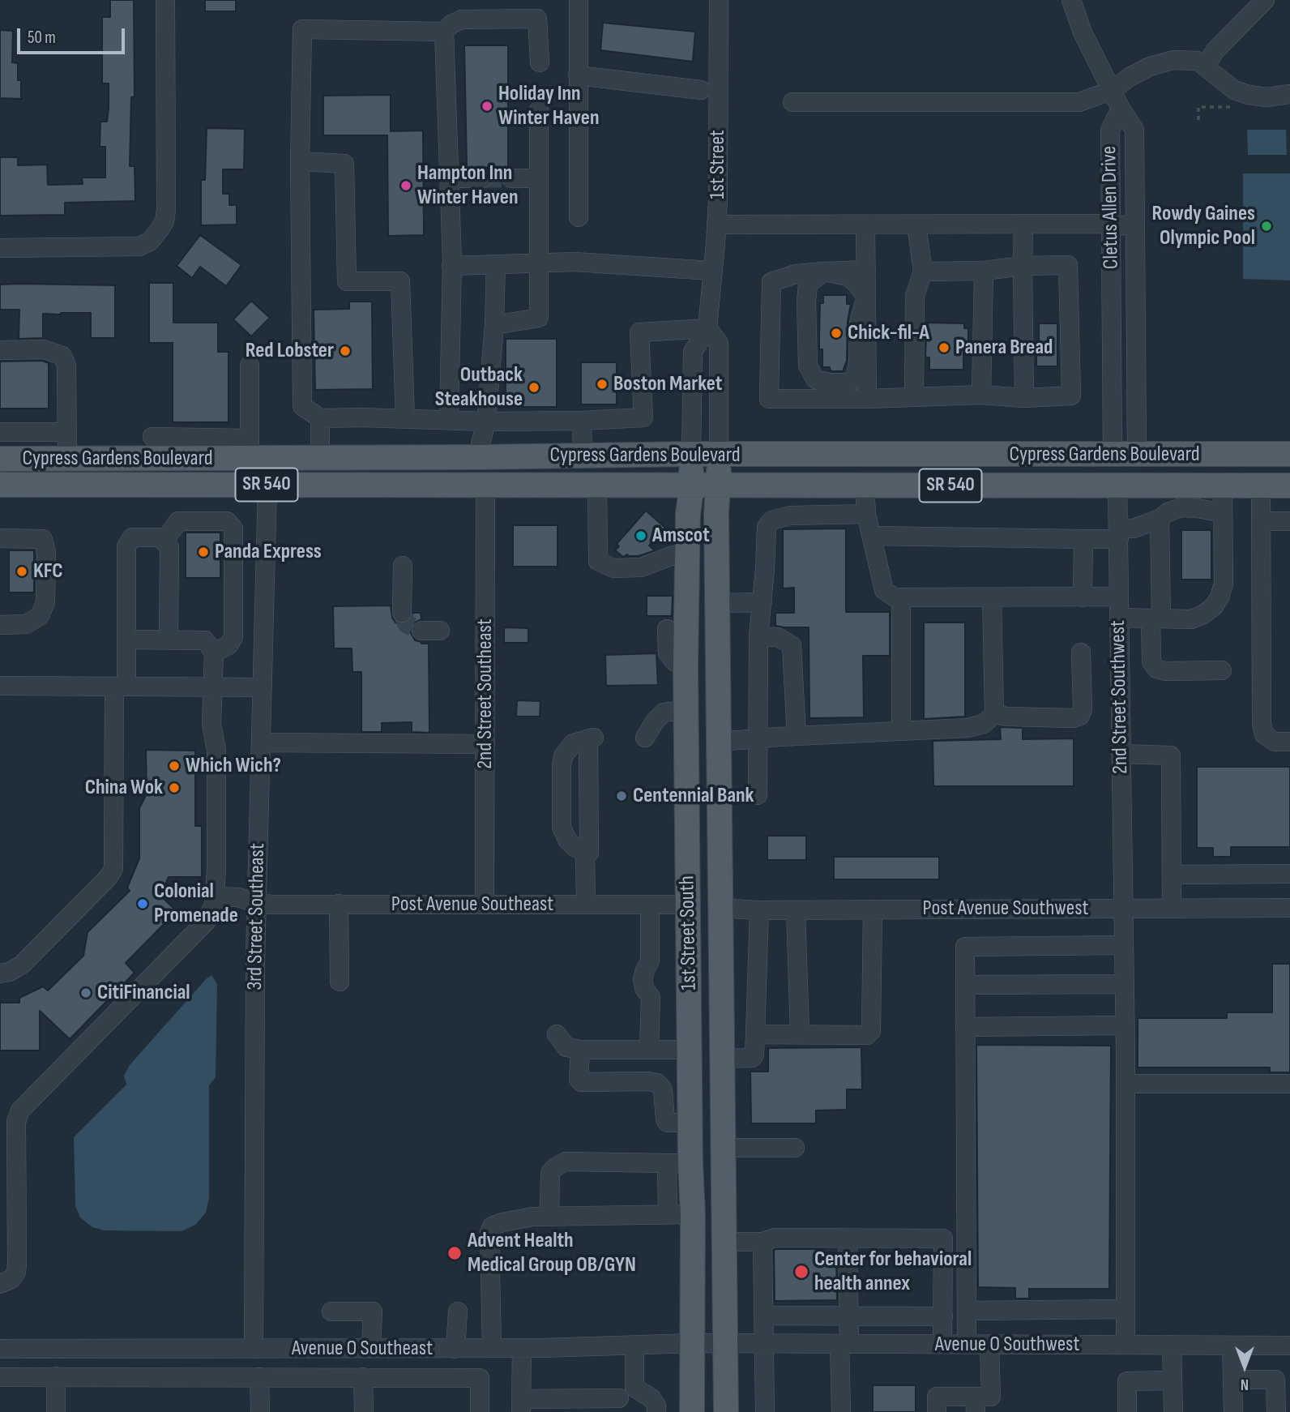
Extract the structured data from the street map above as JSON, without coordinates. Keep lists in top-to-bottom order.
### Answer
{
  "streets": {
    "main road": ["Cypress Gardens Boulevard", "SR 540", "1st Street South"],
    "street": [
      "1st Street",
      "Cletus Allen Drive",
      "2nd Street Southeast",
      "2nd Street Southwest",
      "Post Avenue Southeast",
      "Post Avenue Southwest",
      "3rd Street Southeast",
      "Avenue O Southwest",
      "Avenue O Southeast"
    ]
  },
  "crossings": [
    ["1st Street", "Cypress Gardens Boulevard"],
    ["1st Street", "1st Street South"],
    ["Cletus Allen Drive", "Cypress Gardens Boulevard"],
    ["Cypress Gardens Boulevard", "2nd Street Southeast"],
    ["Cypress Gardens Boulevard", "2nd Street Southwest"],
    ["Cypress Gardens Boulevard", "3rd Street Southeast"],
    ["Cypress Gardens Boulevard", "1st Street South"],
    ["2nd Street Southeast", "Post Avenue Southeast"],
    ["2nd Street Southwest", "Post Avenue Southwest"],
    ["2nd Street Southwest", "Avenue O Southwest"],
    ["Post Avenue Southeast", "3rd Street Southeast"],
    ["Post Avenue Southeast", "1st Street South"],
    ["Post Avenue Southwest", "1st Street South"],
    ["3rd Street Southeast", "Avenue O Southeast"],
    ["1st Street South", "Avenue O Southwest"],
    ["1st Street South", "Avenue O Southeast"],
    ["Avenue O Southwest", "Avenue O Southeast"]
  ],
  "places": [
    "Holiday Inn Winter Haven",
    "Hampton Inn Winter Haven",
    "Rowdy Gaines Olympic Pool",
    "Chick-fil-A",
    "Panera Bread",
    "Red Lobster",
    "Boston Market",
    "Outback Steakhouse",
    "Amscot",
    "Panda Express",
    "KFC",
    "Which Wich?",
    "China Wok",
    "Centennial Bank",
    "Colonial Promenade",
    "CitiFinancial",
    "Advent Health Medical Group OB/GYN",
    "Center for behavioral health annex"
  ],
  "scale_bar": "50 m",
  "north": "bottom"
}
